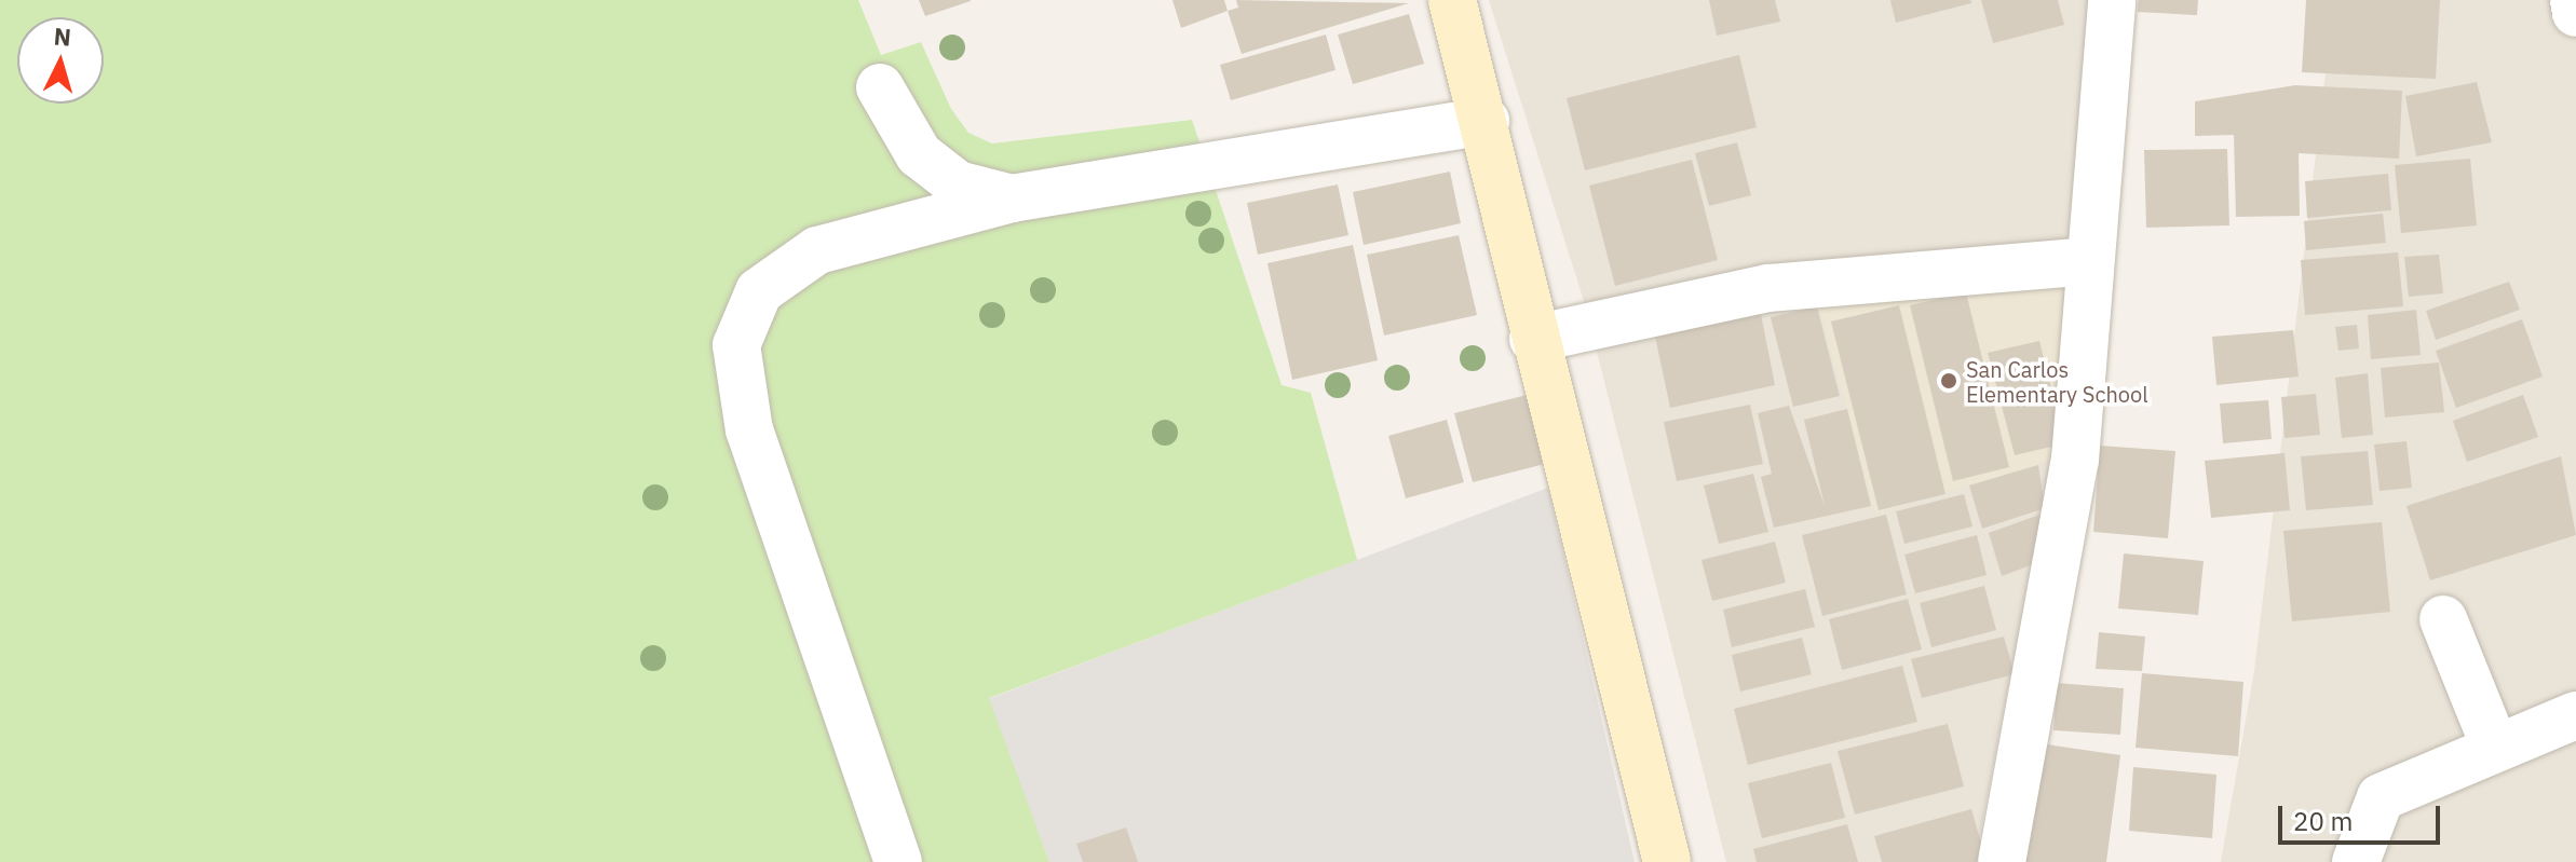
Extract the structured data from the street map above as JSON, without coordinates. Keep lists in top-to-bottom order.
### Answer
{
  "places": ["San Carlos Elementary School"],
  "scale_bar": "20 m",
  "north": "top"
}
